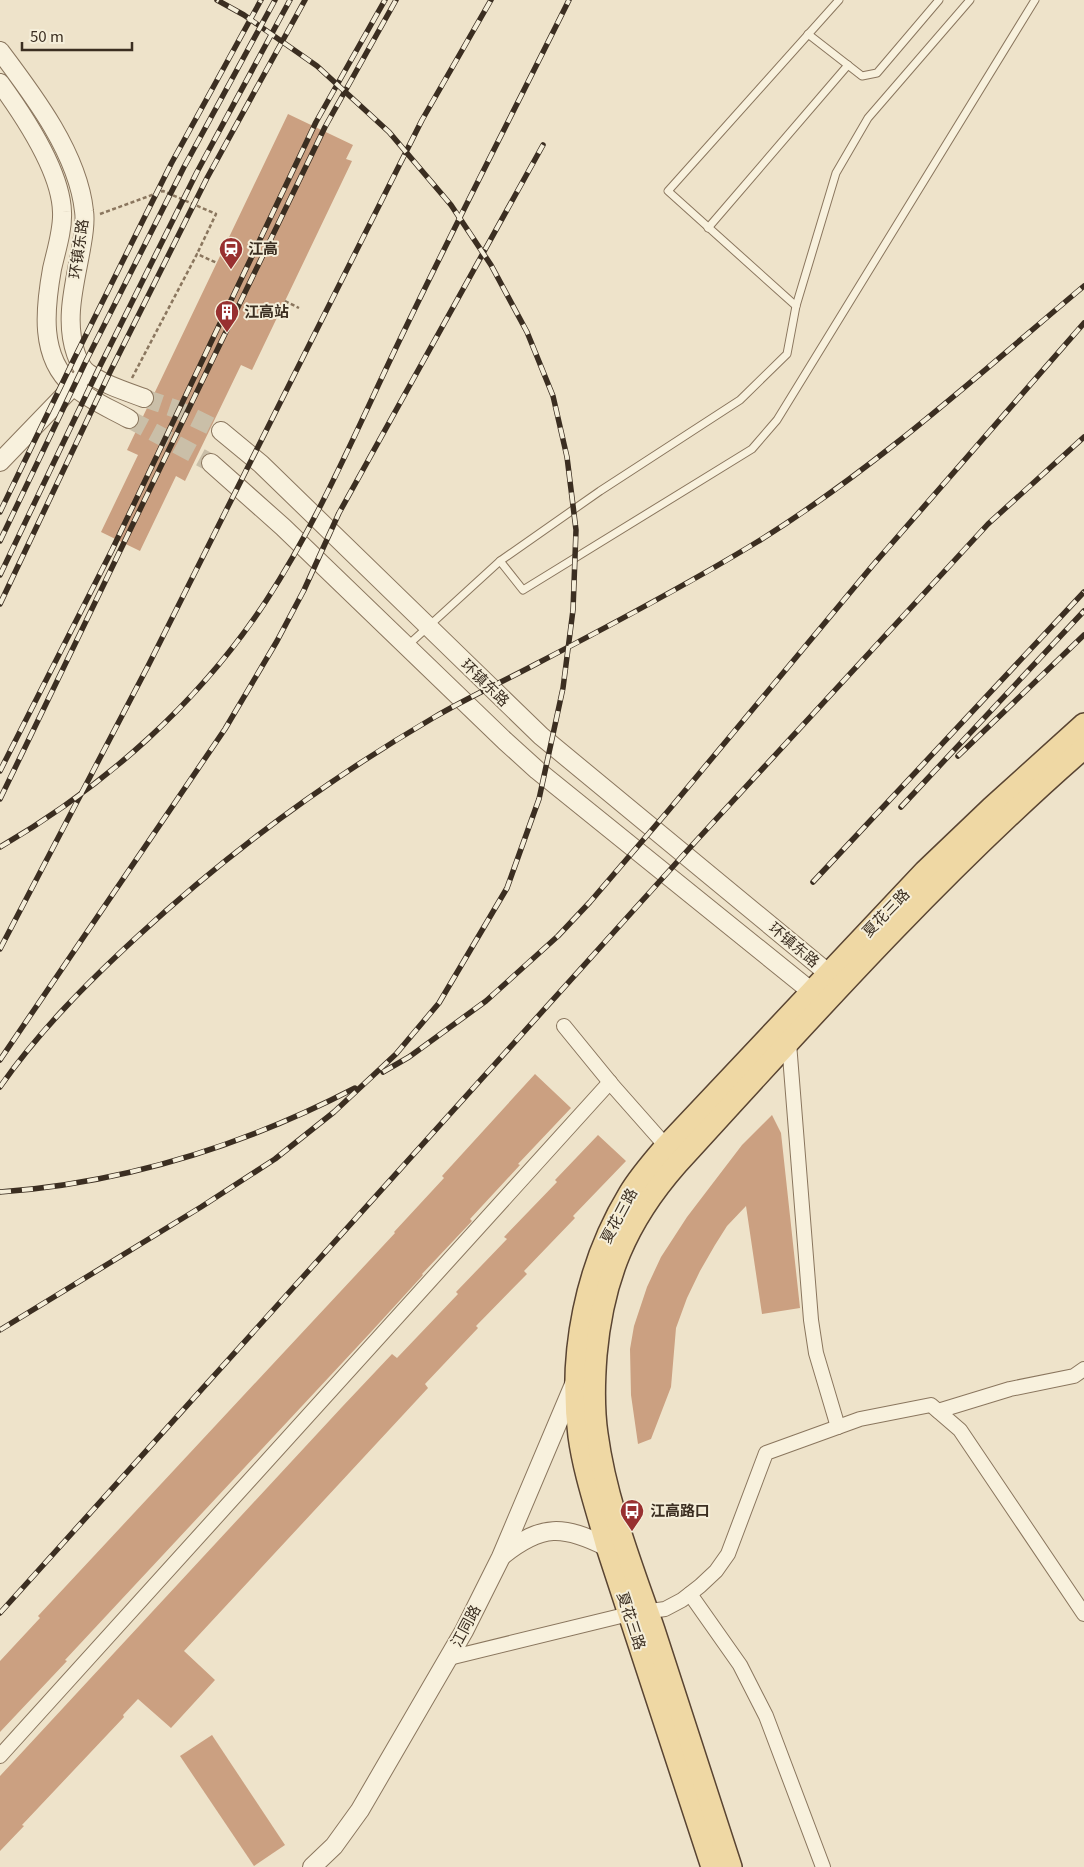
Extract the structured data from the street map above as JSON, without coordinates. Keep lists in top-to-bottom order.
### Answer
{
  "streets": {
    "main road": ["夏花三路"],
    "street": ["环镇东路", "江同路"]
  },
  "crossings": [
    ["环镇东路", "夏花三路"],
    ["夏花三路", "江同路"]
  ],
  "places": {
    "station": ["江高"],
    "building": ["江高站"],
    "bus stop": ["江高路口"]
  },
  "scale_bar": "50 m"
}
